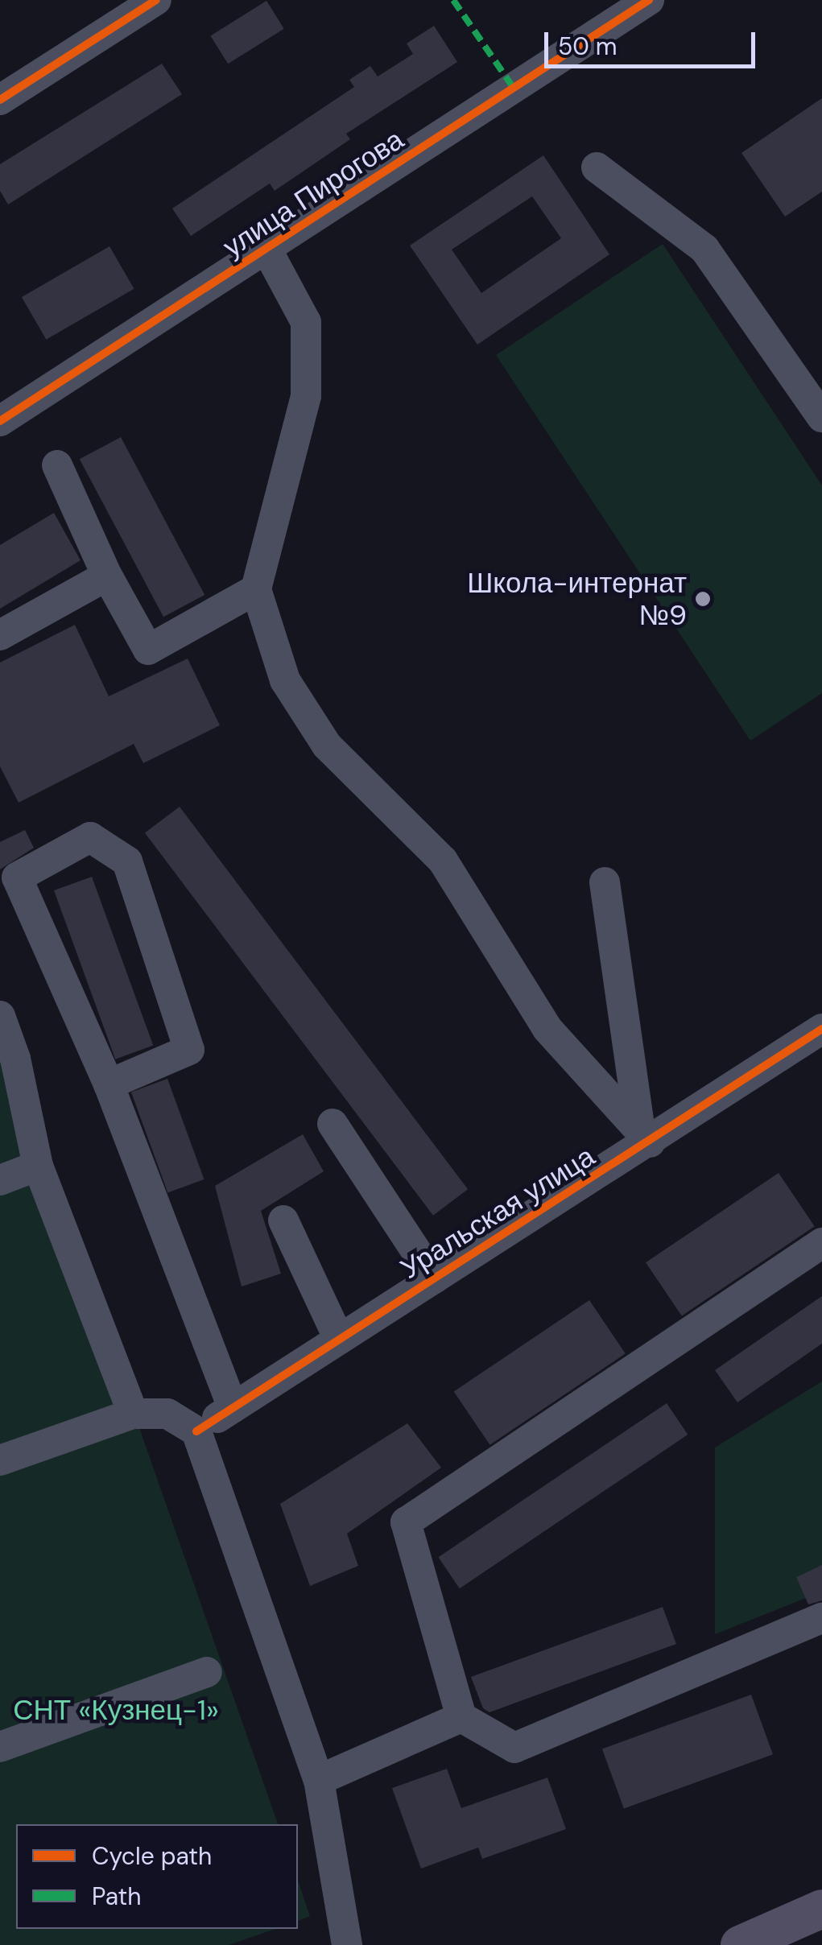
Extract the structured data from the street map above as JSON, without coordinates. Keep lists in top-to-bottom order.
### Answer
{
  "streets": {
    "street": ["улица Пирогова", "Уральская улица"]
  },
  "parks": ["СНТ «Кузнец-1»"],
  "places": ["Школа-интернат №9"],
  "legend": ["Cycle path", "Path"],
  "scale_bar": "50 m"
}
